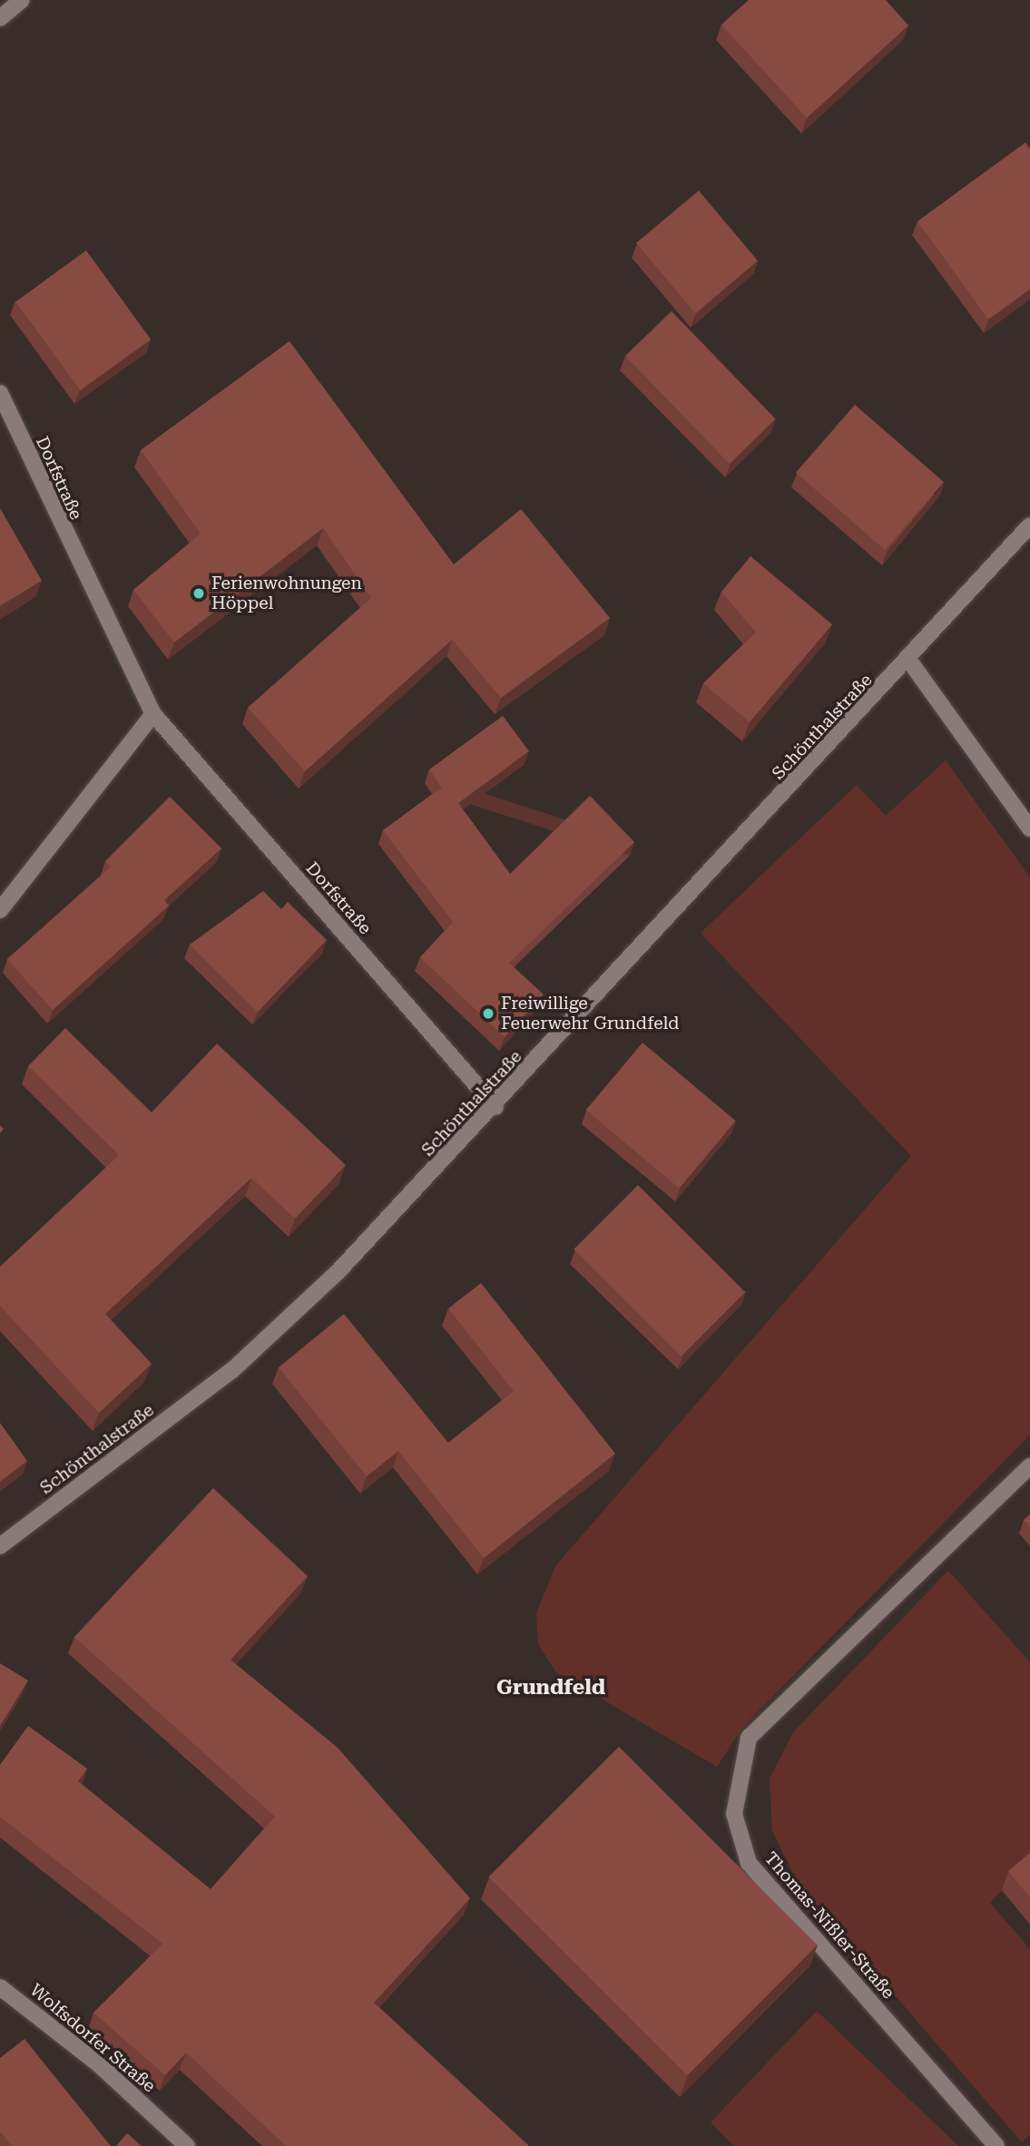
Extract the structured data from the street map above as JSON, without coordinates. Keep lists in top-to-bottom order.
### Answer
{
  "streets": {
    "street": [
      "Dorfstraße",
      "Schönthalstraße",
      "Thomas-Nißler-Straße",
      "Wolfsdorfer Straße"
    ]
  },
  "crossings": [
    ["Dorfstraße", "Schönthalstraße"]
  ],
  "districts": ["Grundfeld"],
  "places": ["Ferienwohnungen Höppel", "Freiwillige Feuerwehr Grundfeld"]
}
